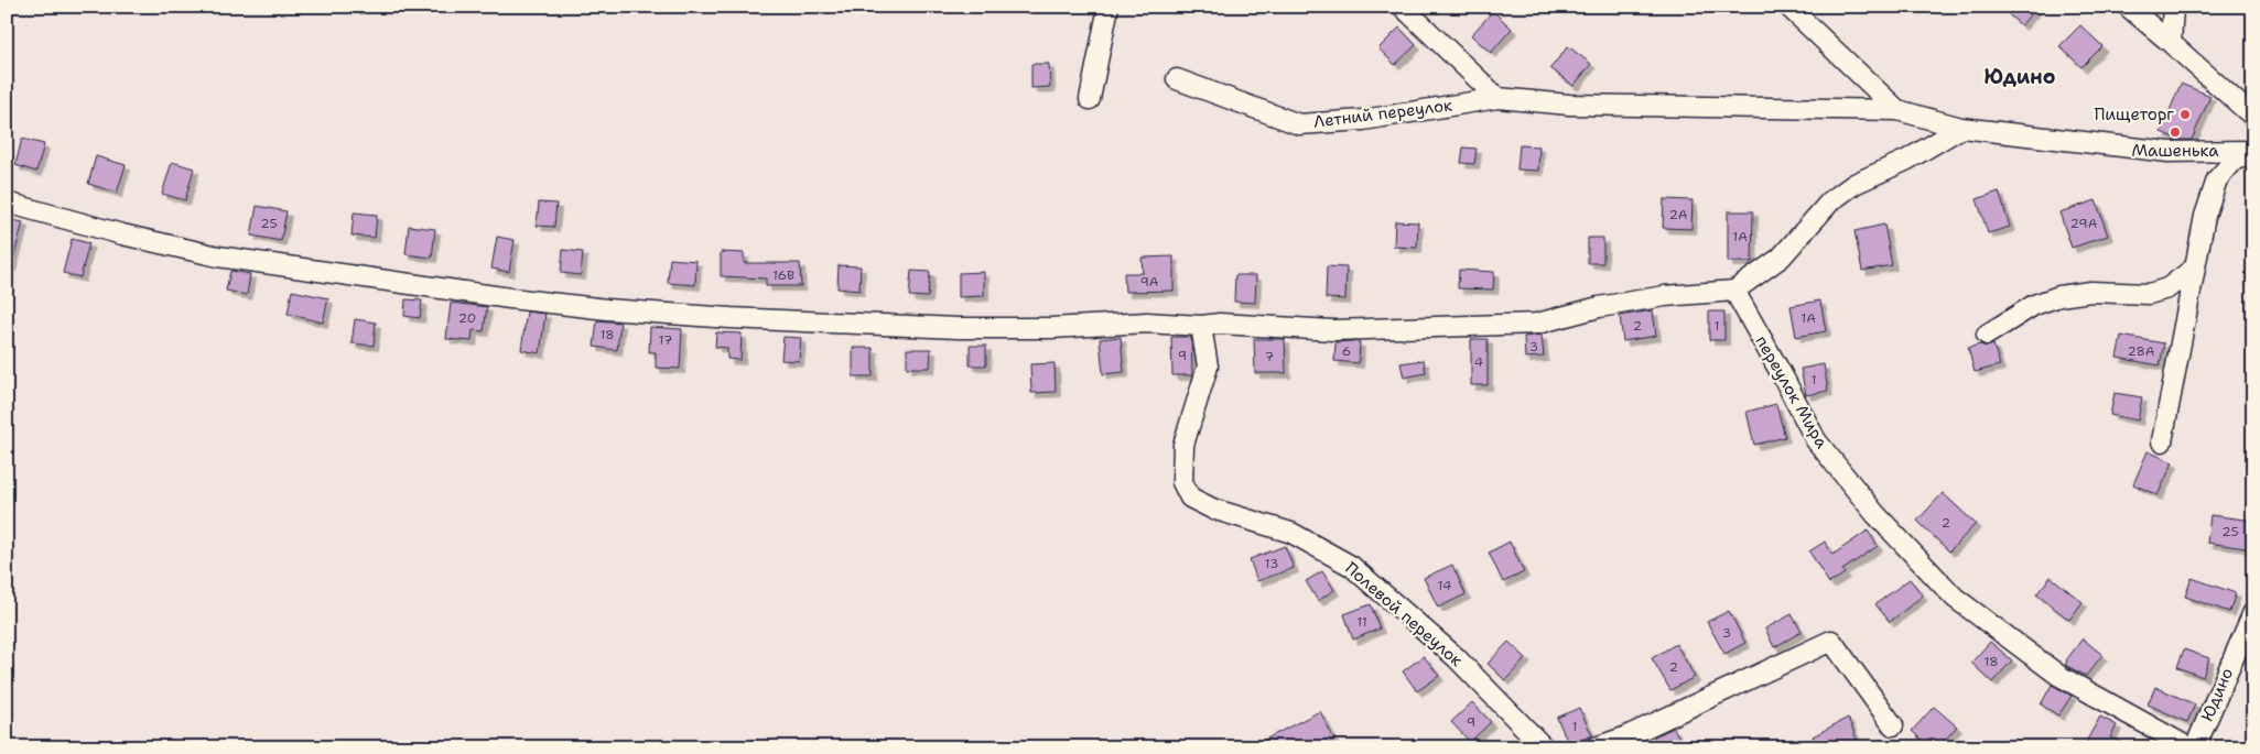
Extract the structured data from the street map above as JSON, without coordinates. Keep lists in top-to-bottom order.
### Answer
{
  "streets": {
    "street": [
      "Летний переулок",
      "переулок Мира",
      "Полевой переулок",
      "Юдино"
    ]
  },
  "districts": ["Юдино"],
  "places": ["Пищеторг", "Машенька"],
  "house_numbers": [
    "2А",
    "25",
    "29А",
    "1А",
    "16В",
    "9А",
    "20",
    "1А",
    "2",
    "1",
    "18",
    "17",
    "3",
    "6",
    "28А",
    "9",
    "7",
    "4",
    "1",
    "2",
    "25",
    "13",
    "14",
    "11",
    "3",
    "18",
    "2",
    "9",
    "1"
  ]
}
